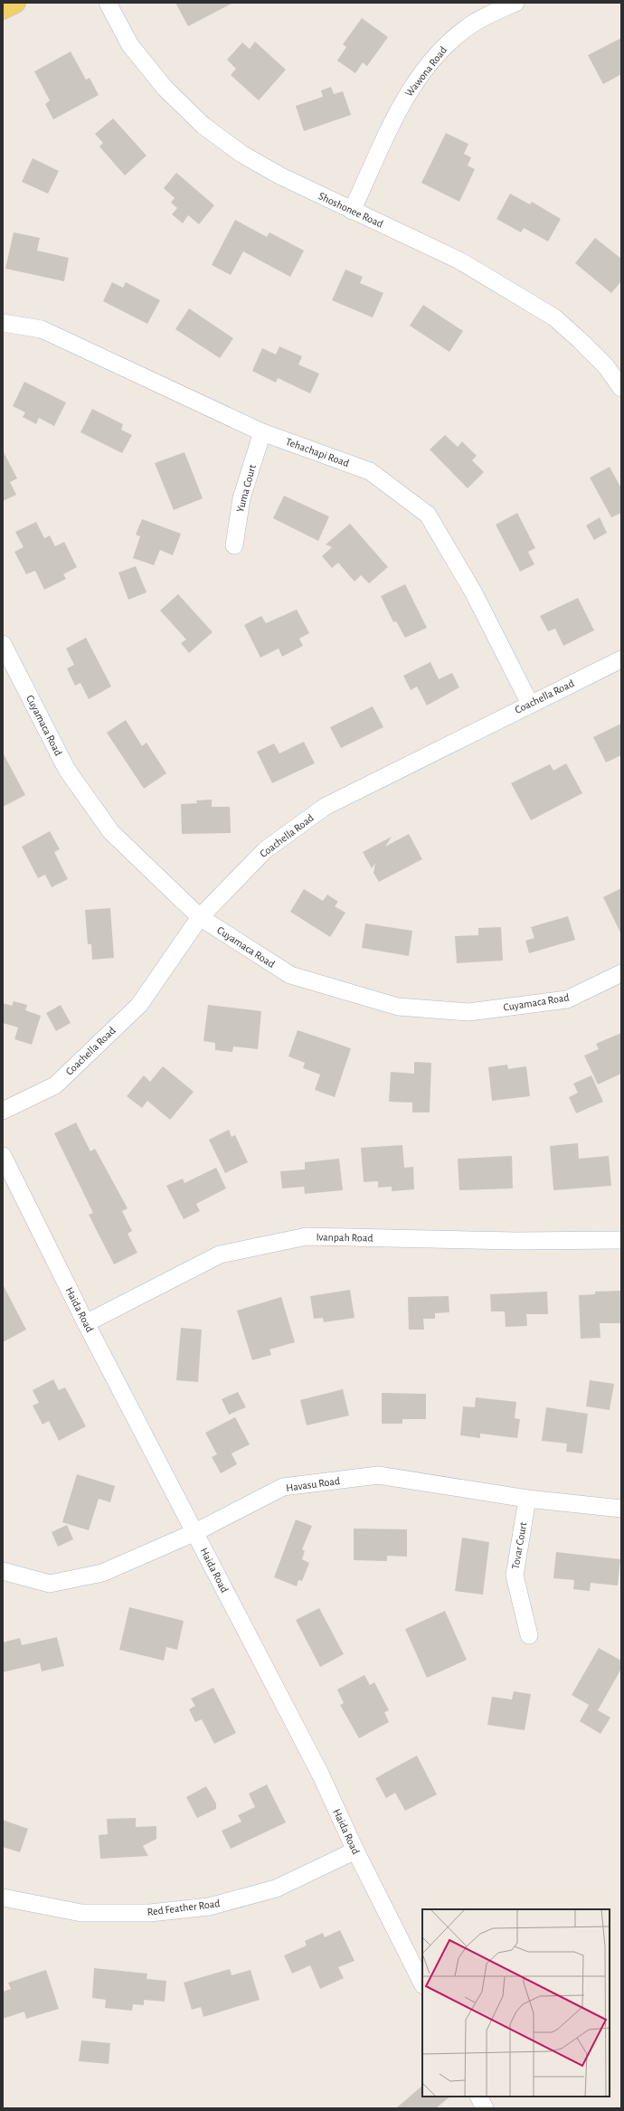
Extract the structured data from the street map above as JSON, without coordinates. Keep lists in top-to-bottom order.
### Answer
{
  "streets": {
    "street": [
      "Wawona Road",
      "Shoshonee Road",
      "Tehachapi Road",
      "Yuma Court",
      "Coachella Road",
      "Cuyamaca Road",
      "Ivanpah Road",
      "Haida Road",
      "Havasu Road",
      "Tovar Court",
      "Red Feather Road"
    ]
  },
  "crossings": [
    ["Wawona Road", "Shoshonee Road"],
    ["Tehachapi Road", "Yuma Court"],
    ["Tehachapi Road", "Coachella Road"],
    ["Coachella Road", "Cuyamaca Road"],
    ["Ivanpah Road", "Haida Road"],
    ["Haida Road", "Havasu Road"],
    ["Haida Road", "Red Feather Road"],
    ["Havasu Road", "Tovar Court"]
  ]
}
